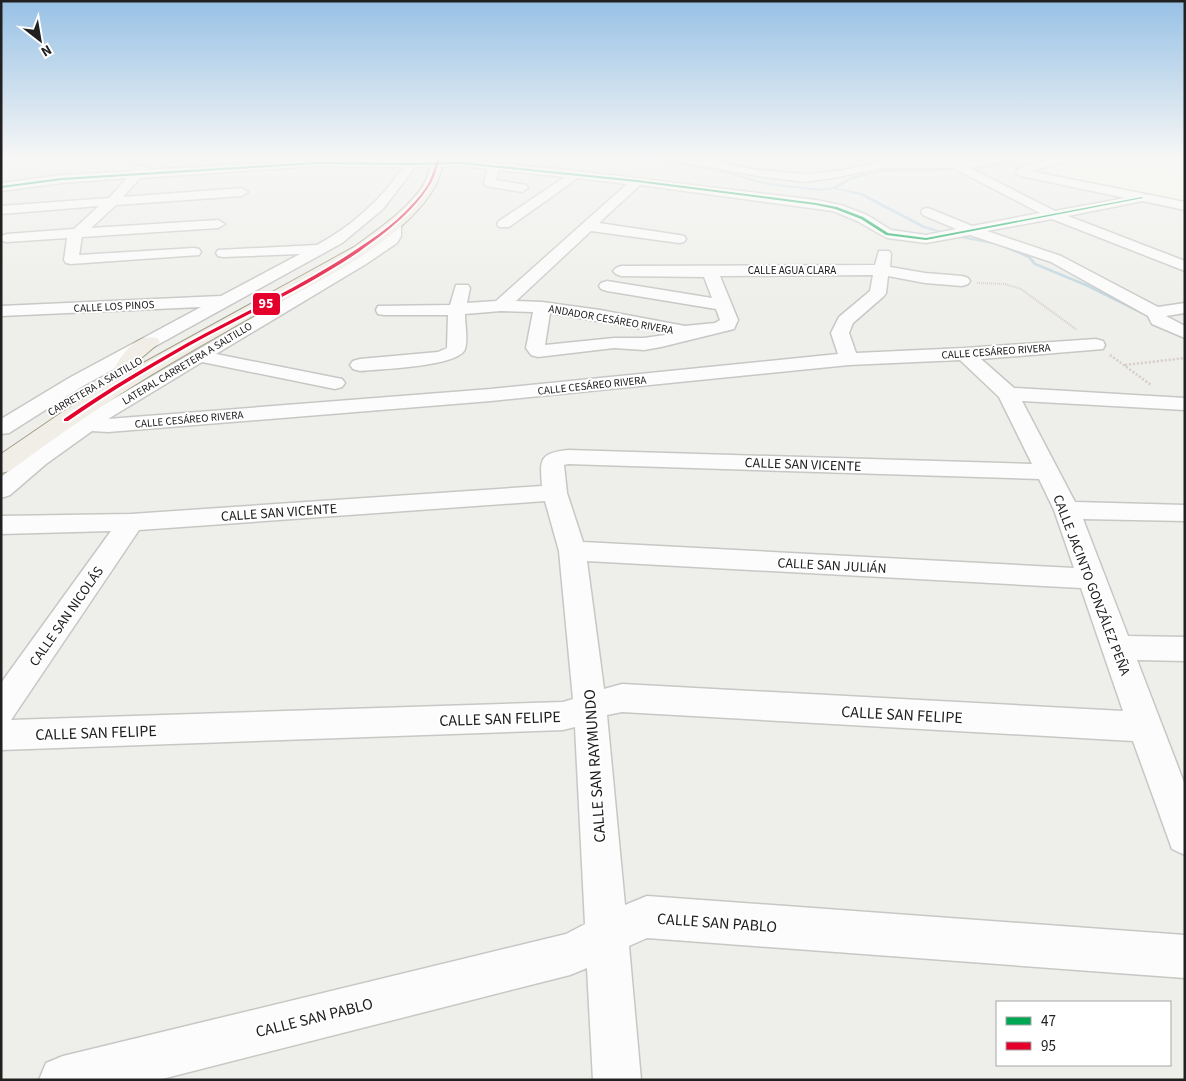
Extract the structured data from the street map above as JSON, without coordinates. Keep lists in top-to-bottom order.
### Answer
{
  "streets": {
    "main road": ["CARRETERA A SALTILLO"],
    "street": [
      "CALLE AGUA CLARA",
      "CALLE LOS PINOS",
      "ANDADOR CESÁREO RIVERA",
      "CALLE CESÁREO RIVERA",
      "LATERAL CARRETERA A SALTILLO",
      "CALLE SAN VICENTE",
      "CALLE SAN JULIÁN",
      "CALLE JACINTO GONZÁLEZ PEÑA",
      "CALLE SAN NICOLÁS",
      "CALLE SAN FELIPE",
      "CALLE SAN RAYMUNDO",
      "CALLE SAN PABLO"
    ]
  },
  "crossings": [
    ["CALLE CESÁREO RIVERA", "LATERAL CARRETERA A SALTILLO"],
    ["CALLE CESÁREO RIVERA", "CALLE JACINTO GONZÁLEZ PEÑA"],
    ["LATERAL CARRETERA A SALTILLO", "CARRETERA A SALTILLO"],
    ["CALLE SAN VICENTE", "CALLE JACINTO GONZÁLEZ PEÑA"],
    ["CALLE SAN VICENTE", "CALLE SAN NICOLÁS"],
    ["CALLE SAN VICENTE", "CALLE SAN RAYMUNDO"],
    ["CALLE SAN JULIÁN", "CALLE JACINTO GONZÁLEZ PEÑA"],
    ["CALLE SAN JULIÁN", "CALLE SAN RAYMUNDO"],
    ["CALLE JACINTO GONZÁLEZ PEÑA", "CALLE SAN FELIPE"],
    ["CALLE SAN FELIPE", "CALLE SAN RAYMUNDO"],
    ["CALLE SAN RAYMUNDO", "CALLE SAN PABLO"]
  ],
  "lines": ["transit line 47", "transit line 95"],
  "legend": ["47", "95"],
  "north": "bottom right"
}
